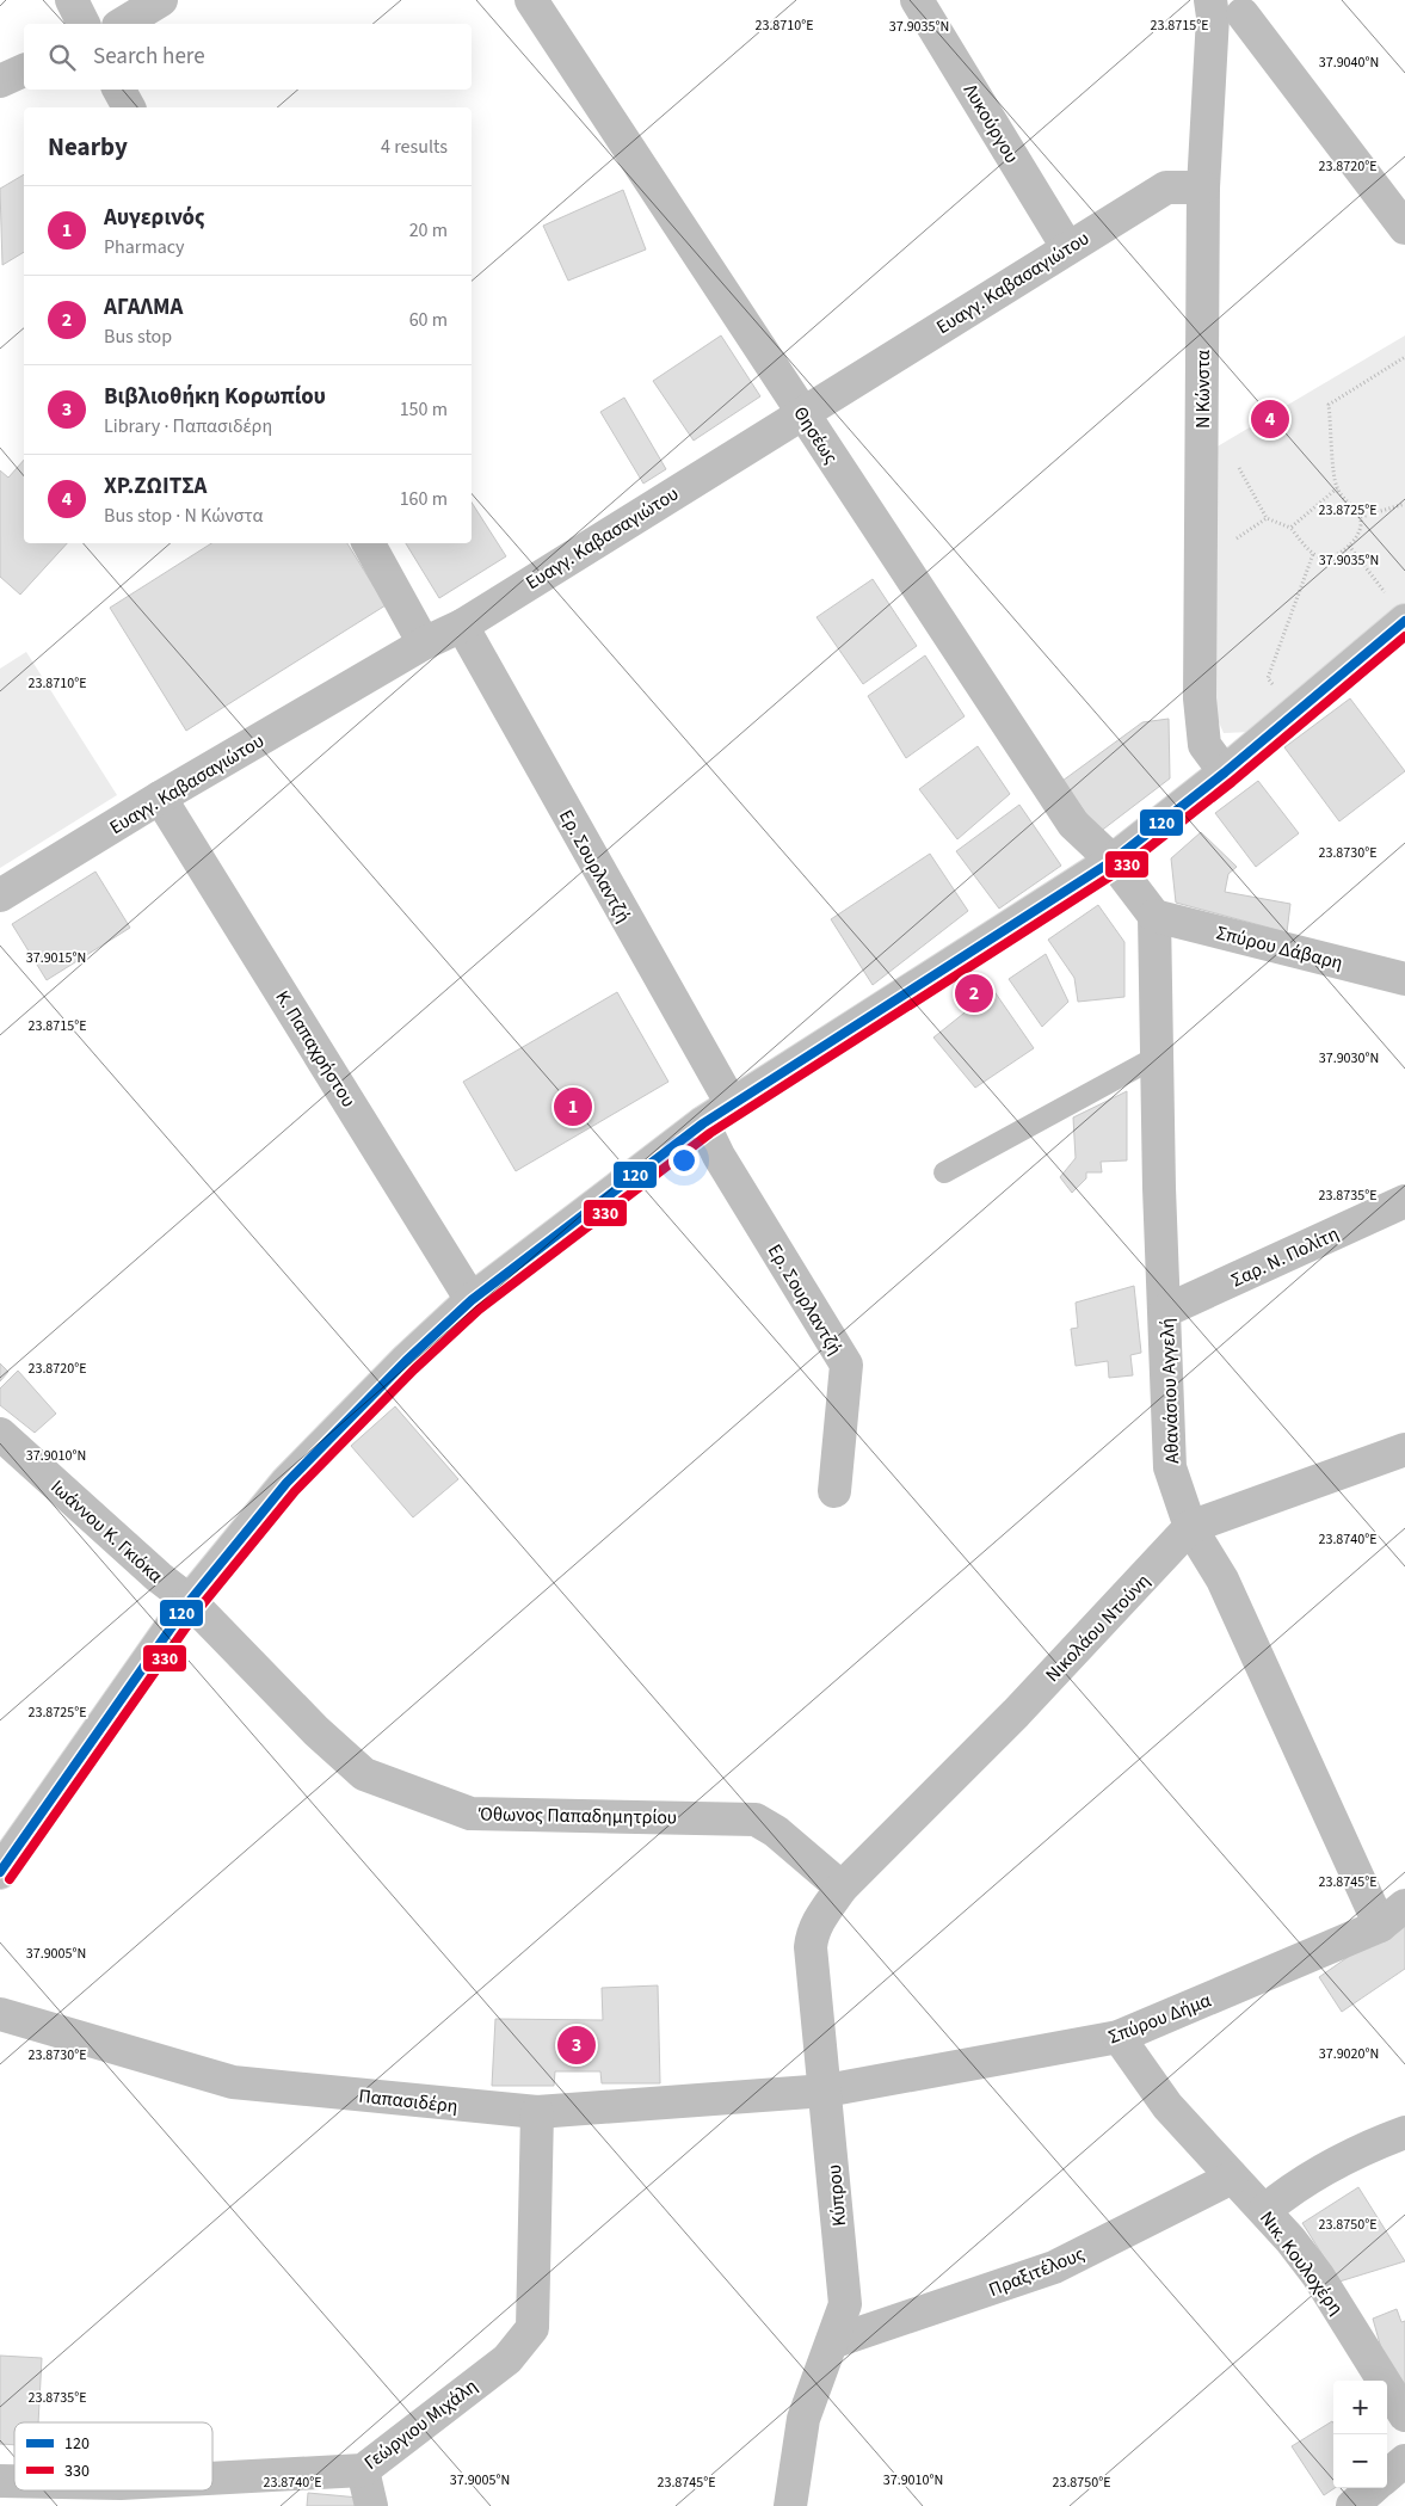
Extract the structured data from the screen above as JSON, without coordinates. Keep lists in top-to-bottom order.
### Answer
{
  "streets": {
    "street": [
      "Λυκούργου",
      "Ευαγγ. Καβασαγιώτου",
      "Ν Κώνστα",
      "Θησέως",
      "Ερ. Σουρλαντζή",
      "Σπύρου Δάβαρη",
      "Κ. Παπαχρήστου",
      "Σαρ. Ν. Πολίτη",
      "Αθανάσιου Αγγελή",
      "Ιωάννου Κ. Γκιόκα",
      "Νικολάου Ντούνη",
      "Όθωνος Παπαδημητρίου",
      "Σπύρου Δήμα",
      "Παπασιδέρη",
      "Κύπρου",
      "Νικ. Κουλοχέρη",
      "Πραξιτέλους",
      "Γεώργιου Μιχάλη"
    ]
  },
  "crossings": [
    ["Λυκούργου", "Ευαγγ. Καβασαγιώτου"],
    ["Ευαγγ. Καβασαγιώτου", "Ν Κώνστα"],
    ["Ευαγγ. Καβασαγιώτου", "Θησέως"],
    ["Ευαγγ. Καβασαγιώτου", "Ερ. Σουρλαντζή"],
    ["Ευαγγ. Καβασαγιώτου", "Κ. Παπαχρήστου"],
    ["Σπύρου Δάβαρη", "Αθανάσιου Αγγελή"],
    ["Σαρ. Ν. Πολίτη", "Αθανάσιου Αγγελή"],
    ["Αθανάσιου Αγγελή", "Νικολάου Ντούνη"],
    ["Αθανάσιου Αγγελή", "Σπύρου Δήμα"],
    ["Ιωάννου Κ. Γκιόκα", "Όθωνος Παπαδημητρίου"],
    ["Νικολάου Ντούνη", "Όθωνος Παπαδημητρίου"],
    ["Νικολάου Ντούνη", "Κύπρου"],
    ["Όθωνος Παπαδημητρίου", "Κύπρου"],
    ["Σπύρου Δήμα", "Παπασιδέρη"],
    ["Σπύρου Δήμα", "Κύπρου"],
    ["Σπύρου Δήμα", "Νικ. Κουλοχέρη"],
    ["Παπασιδέρη", "Κύπρου"],
    ["Παπασιδέρη", "Γεώργιου Μιχάλη"],
    ["Κύπρου", "Πραξιτέλους"],
    ["Νικ. Κουλοχέρη", "Πραξιτέλους"]
  ],
  "lines": ["transit line 120", "transit line 330"],
  "legend": ["120", "330"],
  "page": {
    "search": "Search here",
    "heading": ["Nearby", "4 results"],
    "list": [
      {
        "mark": "1",
        "name": "Αυγερινός",
        "note": "Pharmacy",
        "value": "20 m"
      },
      {
        "mark": "2",
        "name": "ΑΓΑΛΜΑ",
        "note": "Bus stop",
        "value": "60 m"
      },
      {
        "mark": "3",
        "name": "Βιβλιοθήκη Κορωπίου",
        "note": "Library · Παπασιδέρη",
        "value": "150 m"
      },
      {
        "mark": "4",
        "name": "ΧΡ.ΖΩΙΤΣΑ",
        "note": "Bus stop · Ν Κώνστα",
        "value": "160 m"
      }
    ],
    "pins": [
      "4",
      "2",
      "1",
      "3"
    ],
    "map_buttons": ["+", "−"]
  },
  "coordinates": [
    "23.8710°E",
    "23.8715°E",
    "37.9035°N",
    "37.9040°N",
    "23.8720°E",
    "23.8725°E",
    "23.8730°E",
    "37.9015°N",
    "37.9030°N",
    "23.8735°E",
    "37.9010°N",
    "23.8740°E",
    "23.8745°E",
    "37.9005°N",
    "37.9020°N",
    "23.8750°E"
  ]
}
